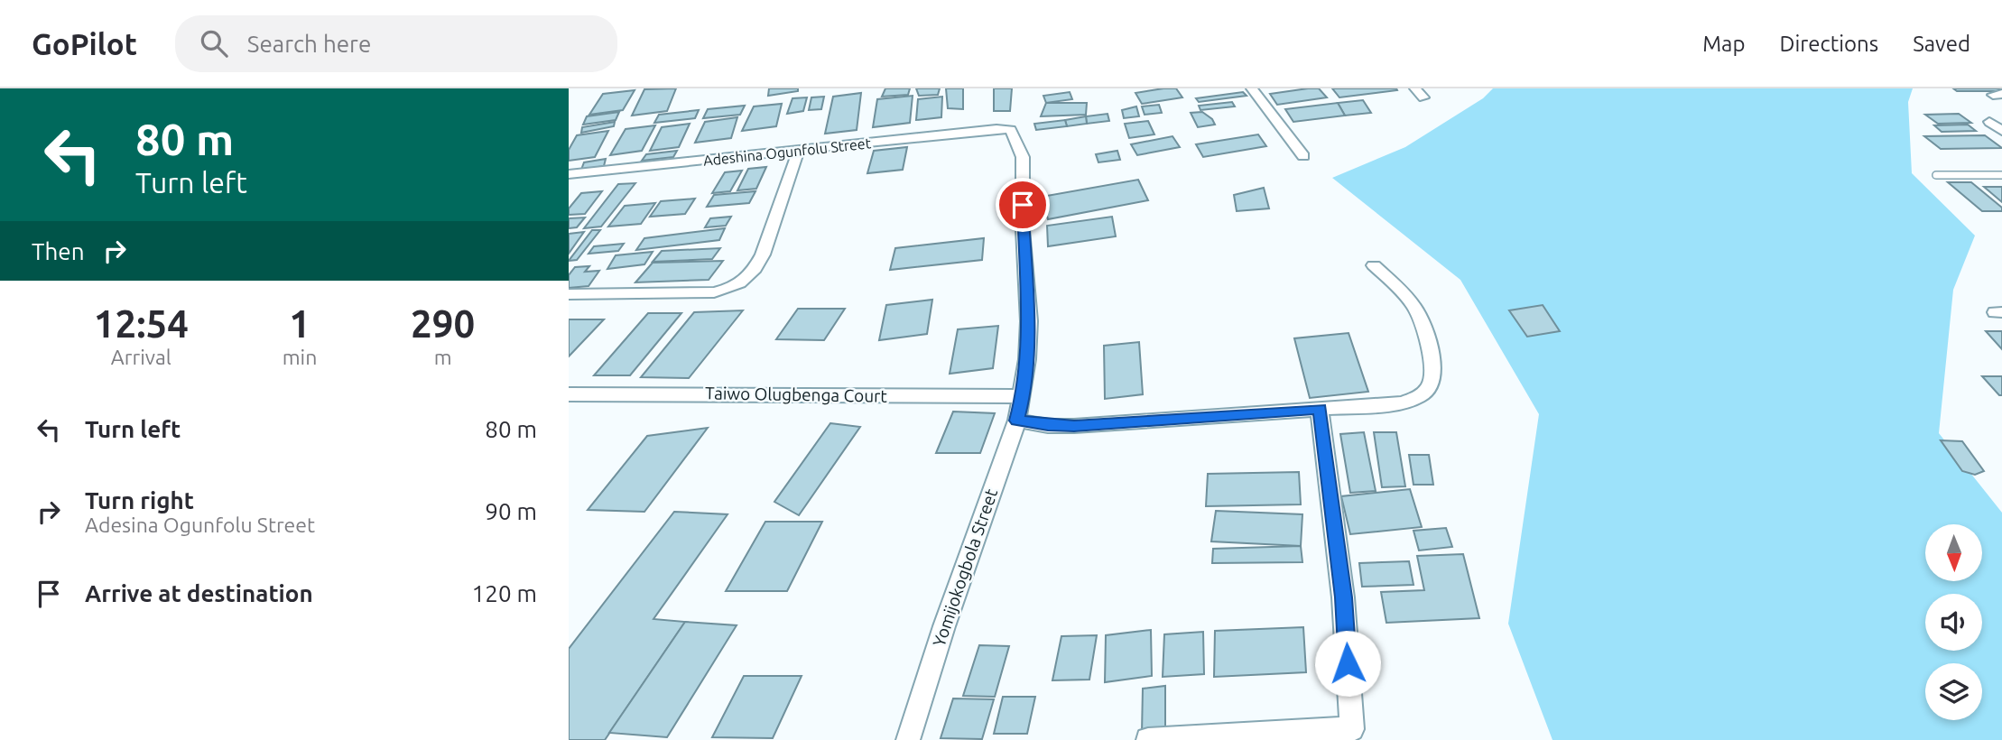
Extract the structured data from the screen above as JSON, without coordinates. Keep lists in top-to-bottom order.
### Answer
{
  "streets": {
    "street": ["Adeshina Ogunfolu Street", "Taiwo Olugbenga Court", "Yomijokogbola Street"]
  },
  "crossings": [
    ["Adeshina Ogunfolu Street", "Yomijokogbola Street"],
    ["Taiwo Olugbenga Court", "Yomijokogbola Street"]
  ],
  "north": "bottom",
  "page": {
    "header": "GoPilot",
    "search": "Search here",
    "nav": ["Map", "Directions", "Saved"],
    "turn": ["80 m", "Turn left"],
    "then": "Then",
    "eta": [
      "12:54",
      "Arrival",
      "1",
      "min",
      "290",
      "m"
    ],
    "list": [
      {
        "name": "Turn left",
        "value": "80 m"
      },
      {
        "name": "Turn right",
        "note": "Adesina Ogunfolu Street",
        "value": "90 m"
      },
      {
        "name": "Arrive at destination",
        "value": "120 m"
      }
    ]
  }
}
